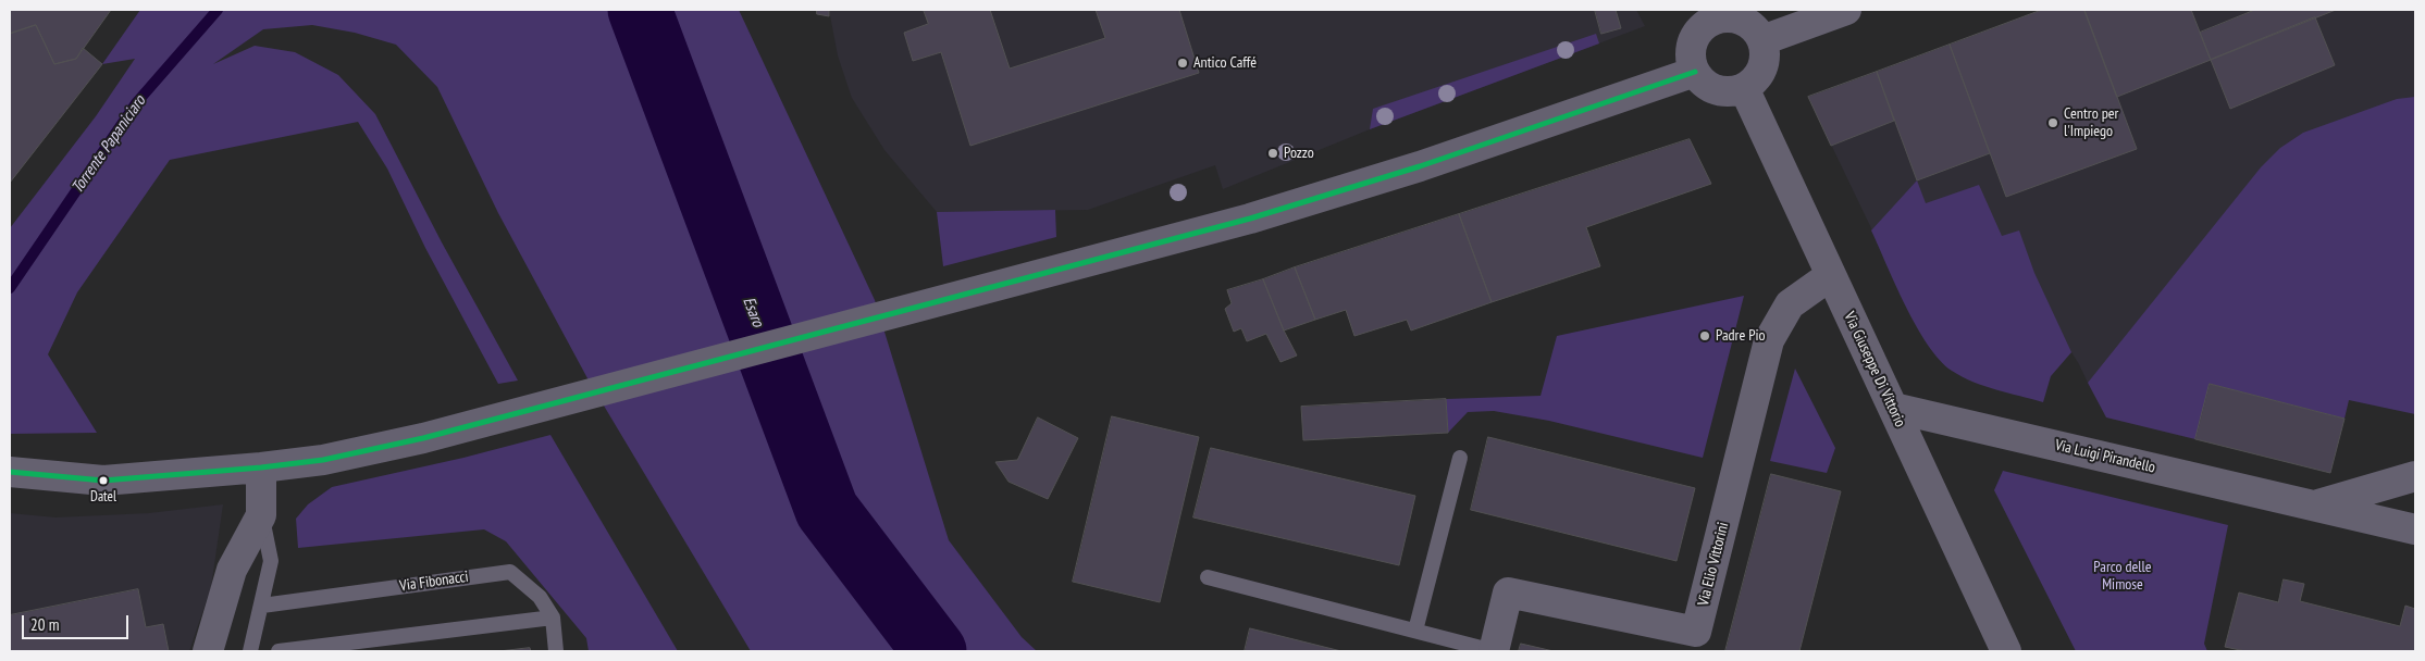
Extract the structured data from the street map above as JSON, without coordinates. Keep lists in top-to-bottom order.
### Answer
{
  "streets": {
    "street": ["Via Giuseppe Di Vittorio", "Via Luigi Pirandello", "Via Elio Vittorini"],
    "lane": ["Via Fibonacci"]
  },
  "crossings": [
    ["Via Giuseppe Di Vittorio", "Via Luigi Pirandello"],
    ["Via Giuseppe Di Vittorio", "Via Elio Vittorini"]
  ],
  "water": ["Torrente Papaniciaro", "Esaro"],
  "parks": ["Parco delle Mimose"],
  "places": [
    "Antico Caffé",
    "Centro per l'Impiego",
    "Pozzo",
    "Padre Pio",
    "Datel"
  ],
  "scale_bar": "20 m"
}
